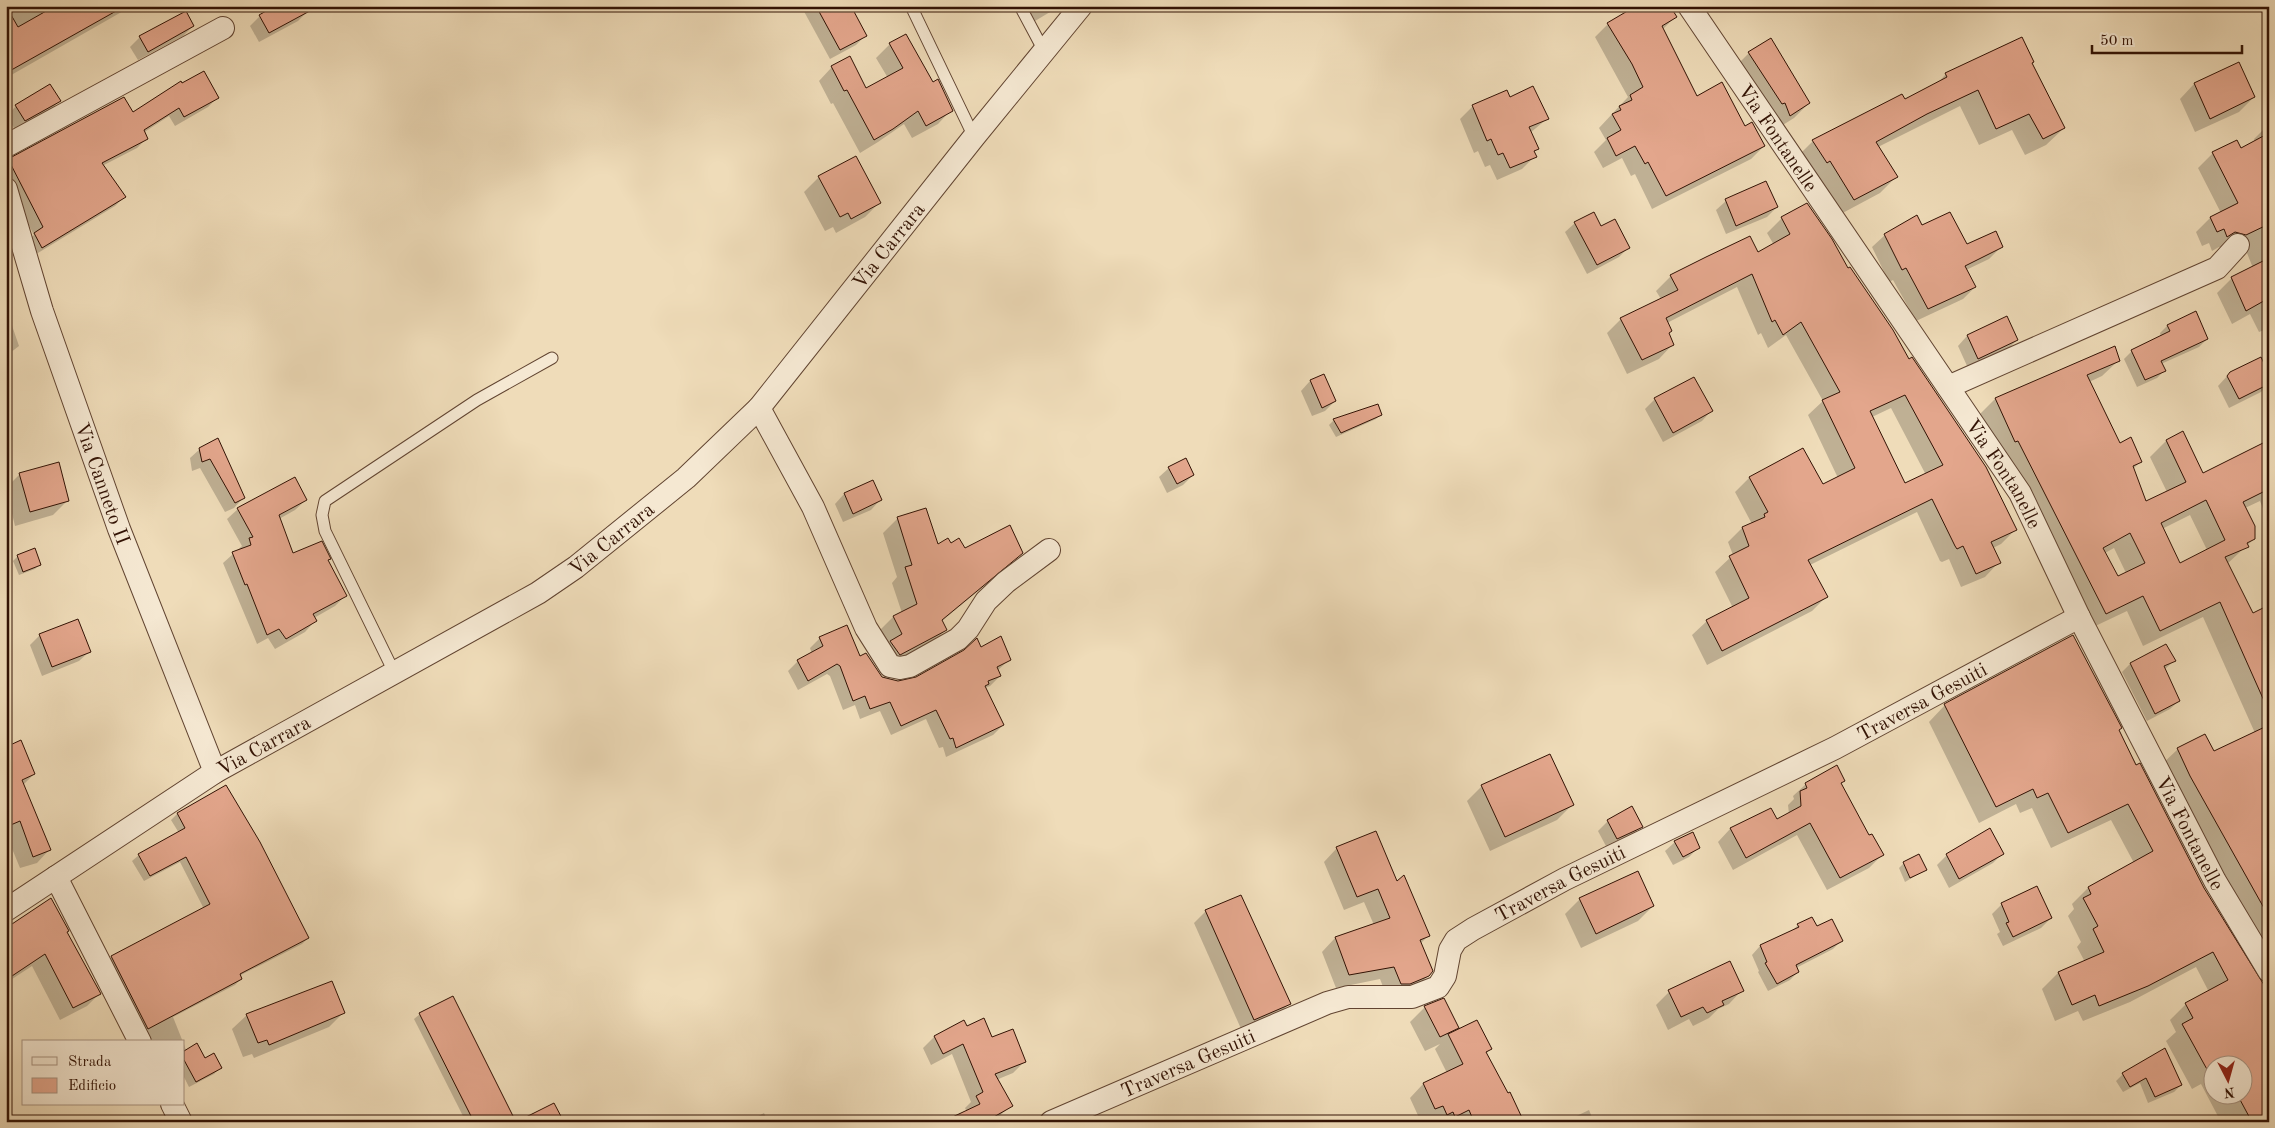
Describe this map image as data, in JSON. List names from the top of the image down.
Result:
{
  "streets": {
    "street": [
      "Via Fontanelle",
      "Via Carrara",
      "Via Canneto II",
      "Traversa Gesuiti"
    ]
  },
  "crossings": [
    ["Via Fontanelle", "Traversa Gesuiti"],
    ["Via Carrara", "Via Canneto II"]
  ],
  "legend": ["Strada", "Edificio"],
  "scale_bar": "50 m",
  "north": "bottom"
}
